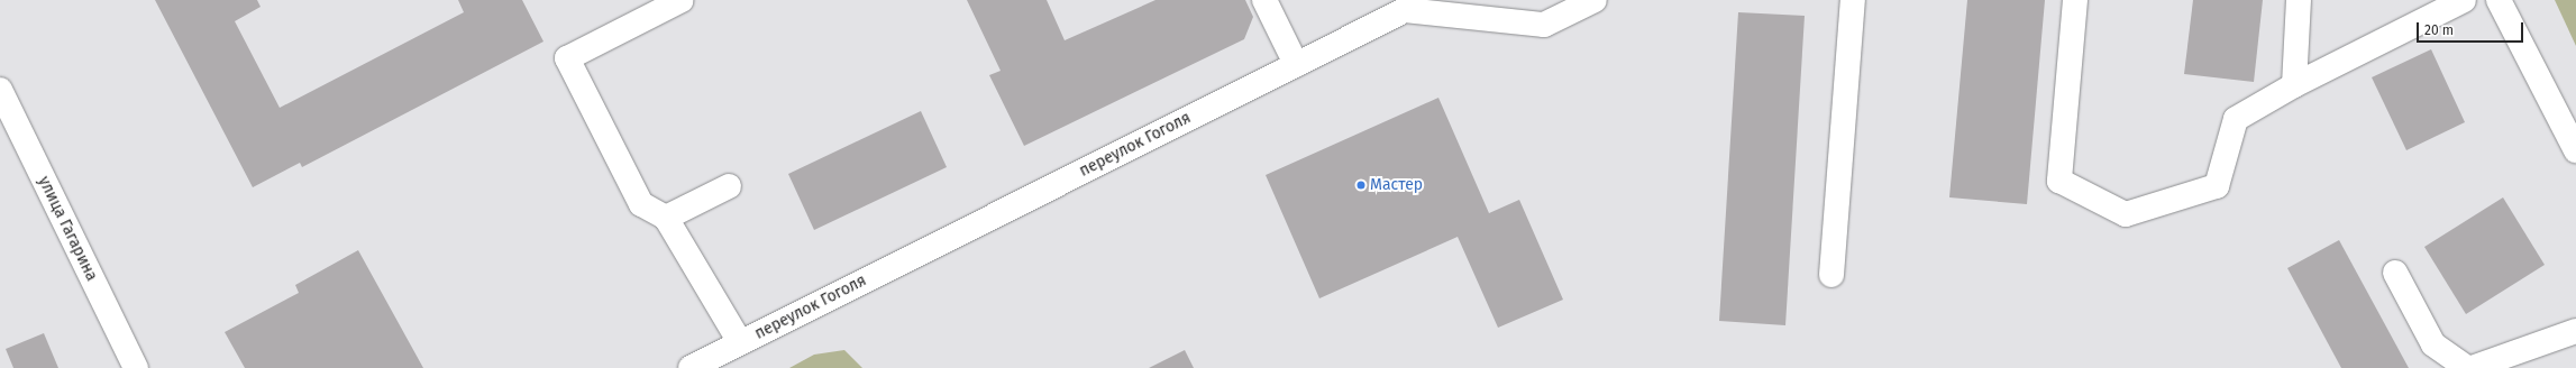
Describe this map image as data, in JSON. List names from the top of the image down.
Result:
{
  "streets": {
    "street": ["переулок Гоголя", "улица Гагарина"]
  },
  "places": ["Мастер"],
  "scale_bar": "20 m"
}
